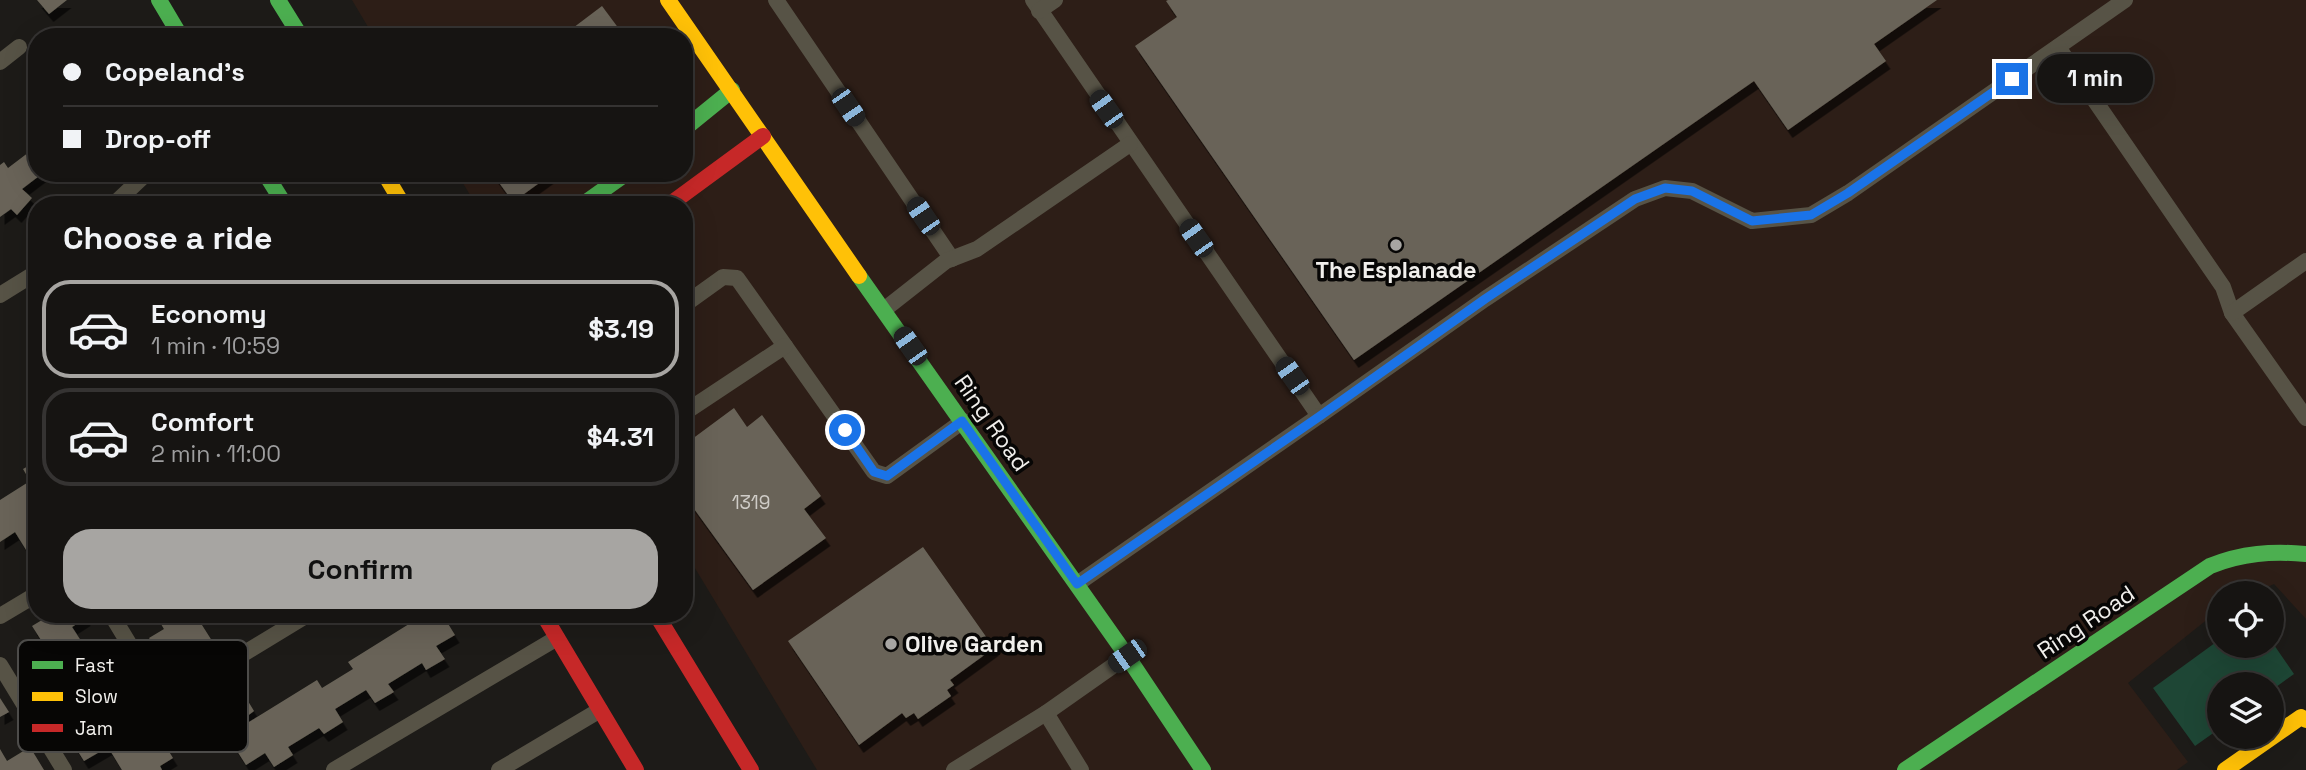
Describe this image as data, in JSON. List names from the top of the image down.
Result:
{
  "streets": {
    "street": ["Ring Road"]
  },
  "places": ["The Esplanade", "Olive Garden"],
  "house_numbers": ["1319"],
  "legend": ["Fast", "Slow", "Jam"],
  "page": {
    "banner": ["Copeland's", "Drop-off"],
    "bubble": "1 min",
    "heading": "Choose a ride",
    "list": [
      {
        "name": "Economy",
        "note": "1 min · 10:59",
        "value": "$3.19"
      },
      {
        "name": "Comfort",
        "note": "2 min · 11:00",
        "value": "$4.31"
      }
    ],
    "buttons": "Confirm"
  }
}
